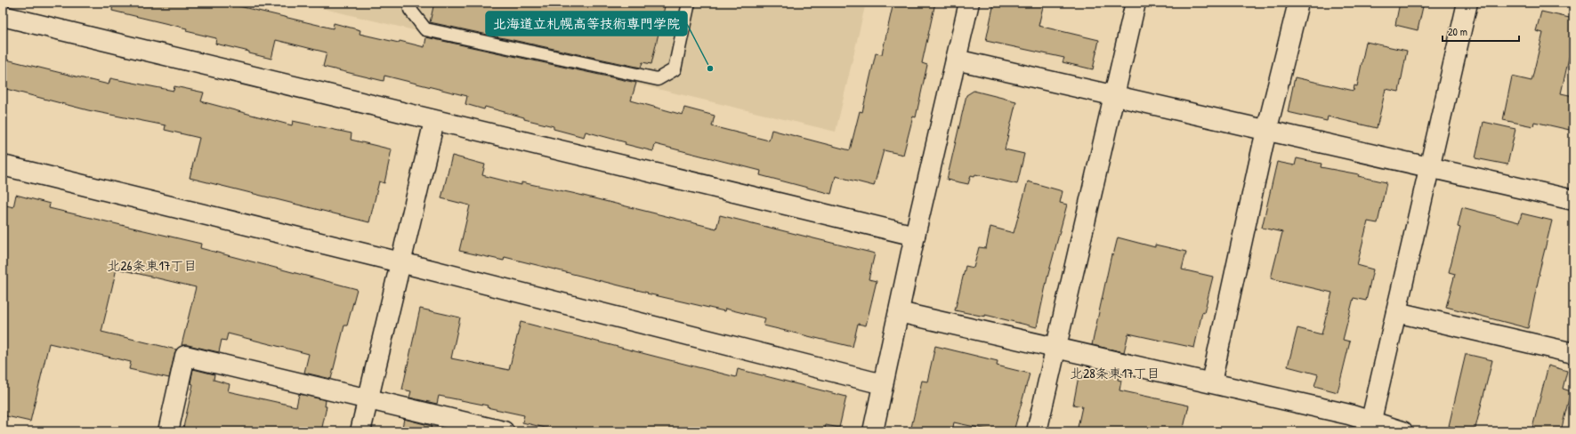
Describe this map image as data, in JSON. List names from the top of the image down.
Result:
{
  "districts": ["北26条東17丁目", "北28条東17丁目"],
  "places": ["北海道立札幌高等技術専門学院"],
  "scale_bar": "20 m"
}
